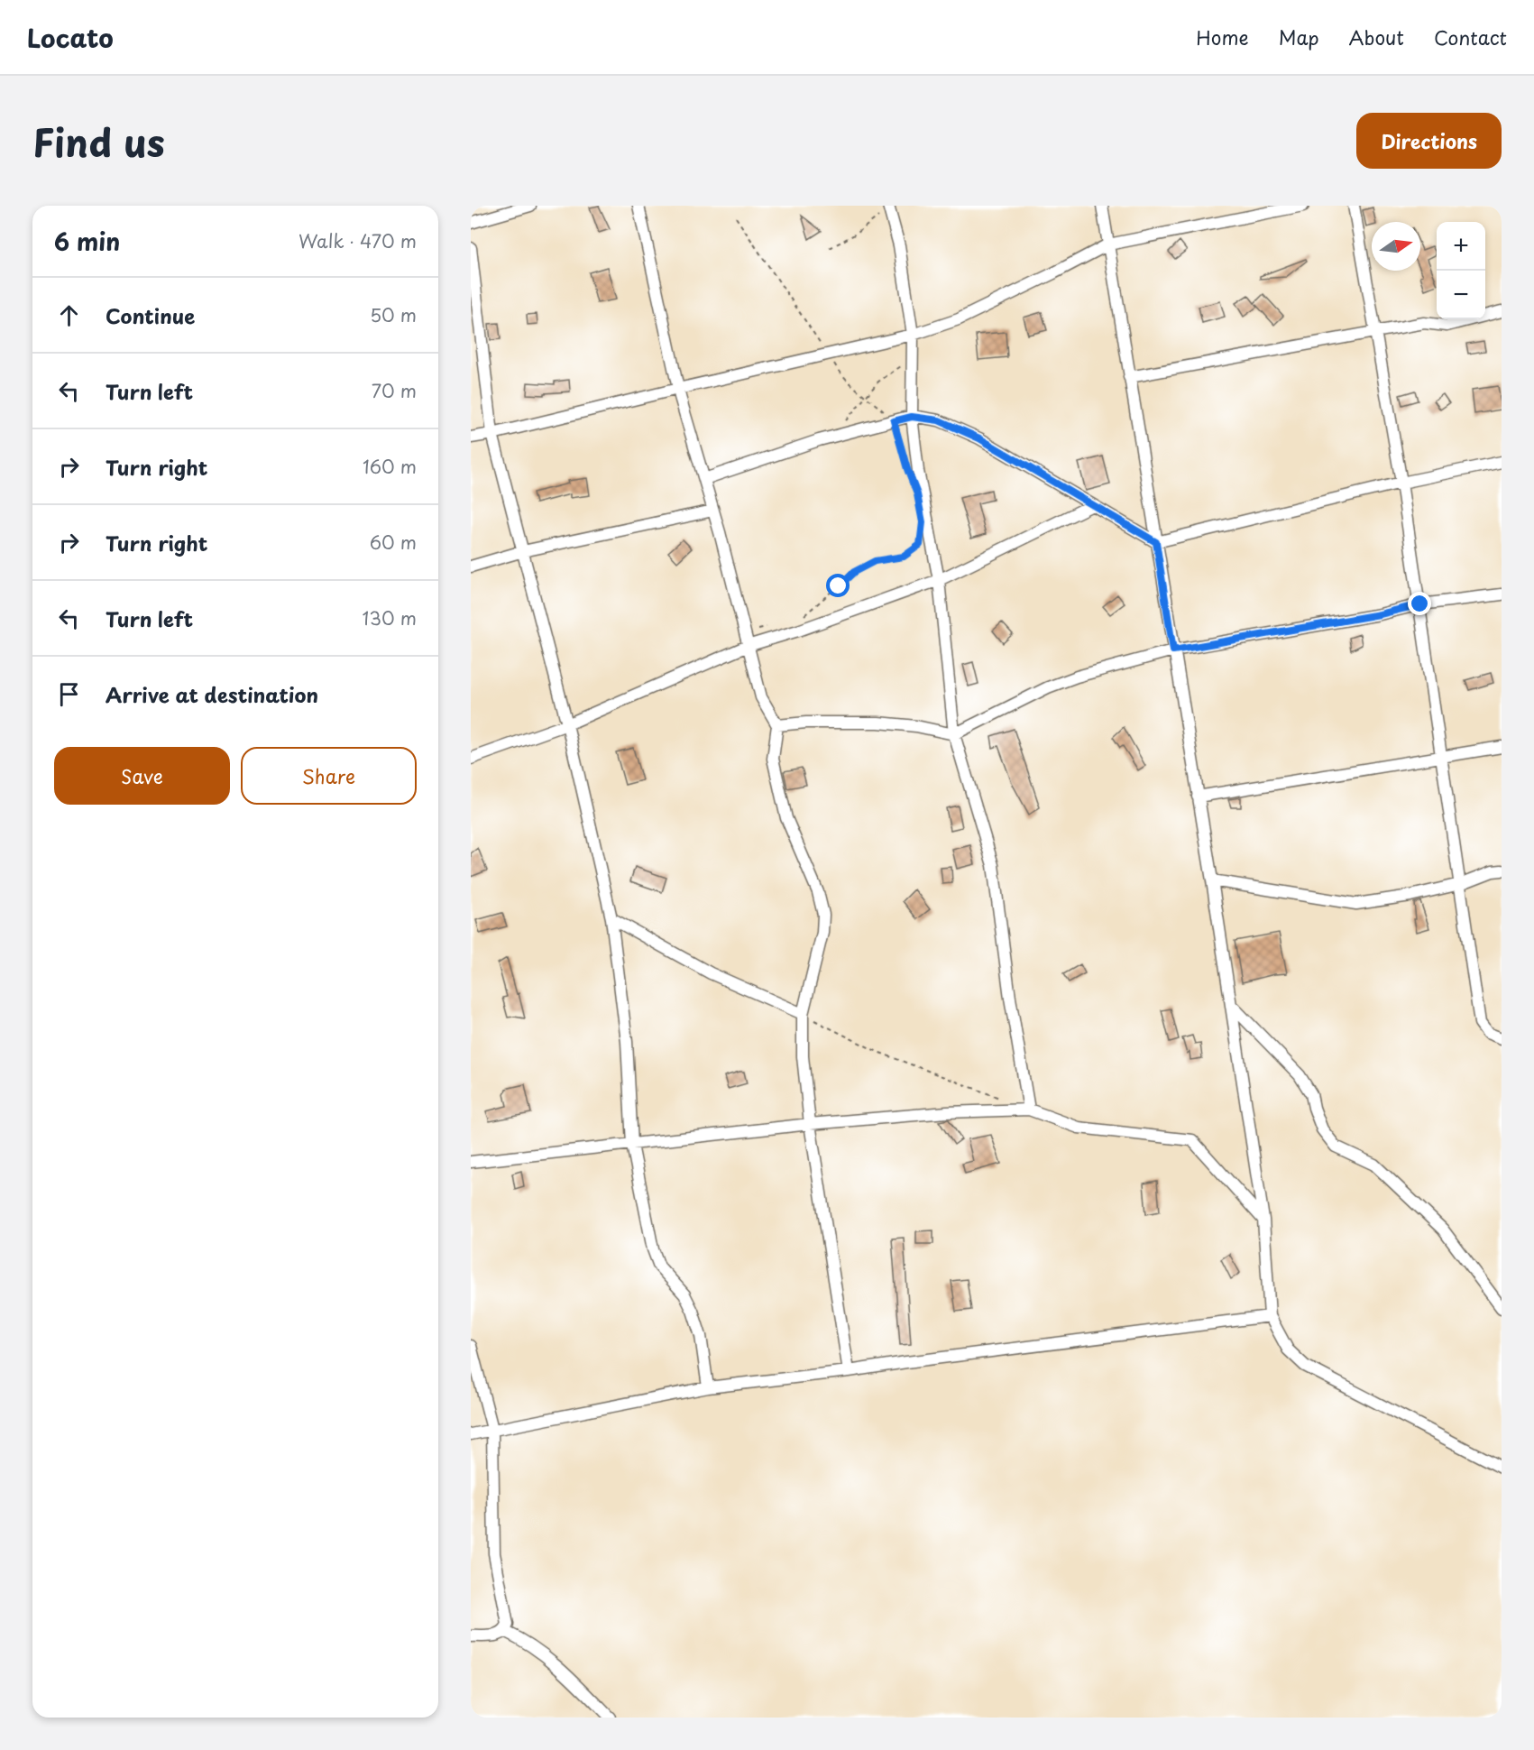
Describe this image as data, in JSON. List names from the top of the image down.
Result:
{
  "north": "right",
  "page": {
    "header": "Locato",
    "nav": [
      "Home",
      "Map",
      "About",
      "Contact"
    ],
    "title": "Find us",
    "buttons": [
      "Directions",
      ["Save", "Share"]
    ],
    "heading": ["6 min", "Walk · 470 m"],
    "map_buttons": ["+", "−"],
    "list": [
      ["Continue", "50 m"],
      ["Turn left", "70 m"],
      ["Turn right", "160 m"],
      ["Turn right", "60 m"],
      ["Turn left", "130 m"],
      "Arrive at destination"
    ]
  }
}
